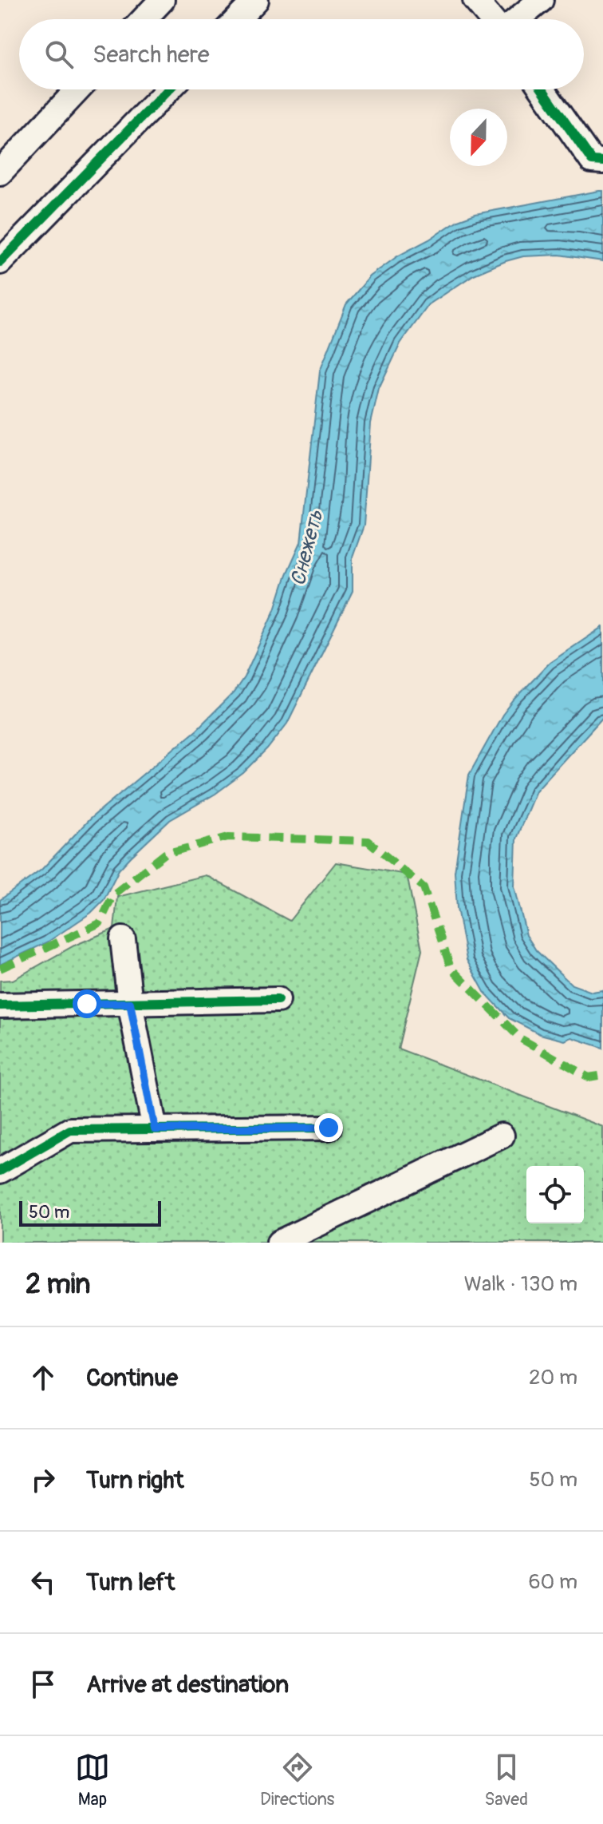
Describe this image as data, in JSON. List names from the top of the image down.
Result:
{
  "water": ["Снежеть"],
  "scale_bar": "50 m",
  "north": "bottom",
  "page": {
    "search": "Search here",
    "scale": "50 m",
    "heading": ["2 min", "Walk · 130 m"],
    "list": [
      ["Continue", "20 m"],
      ["Turn right", "50 m"],
      ["Turn left", "60 m"],
      "Arrive at destination"
    ],
    "nav": ["Map", "Directions", "Saved"]
  }
}
